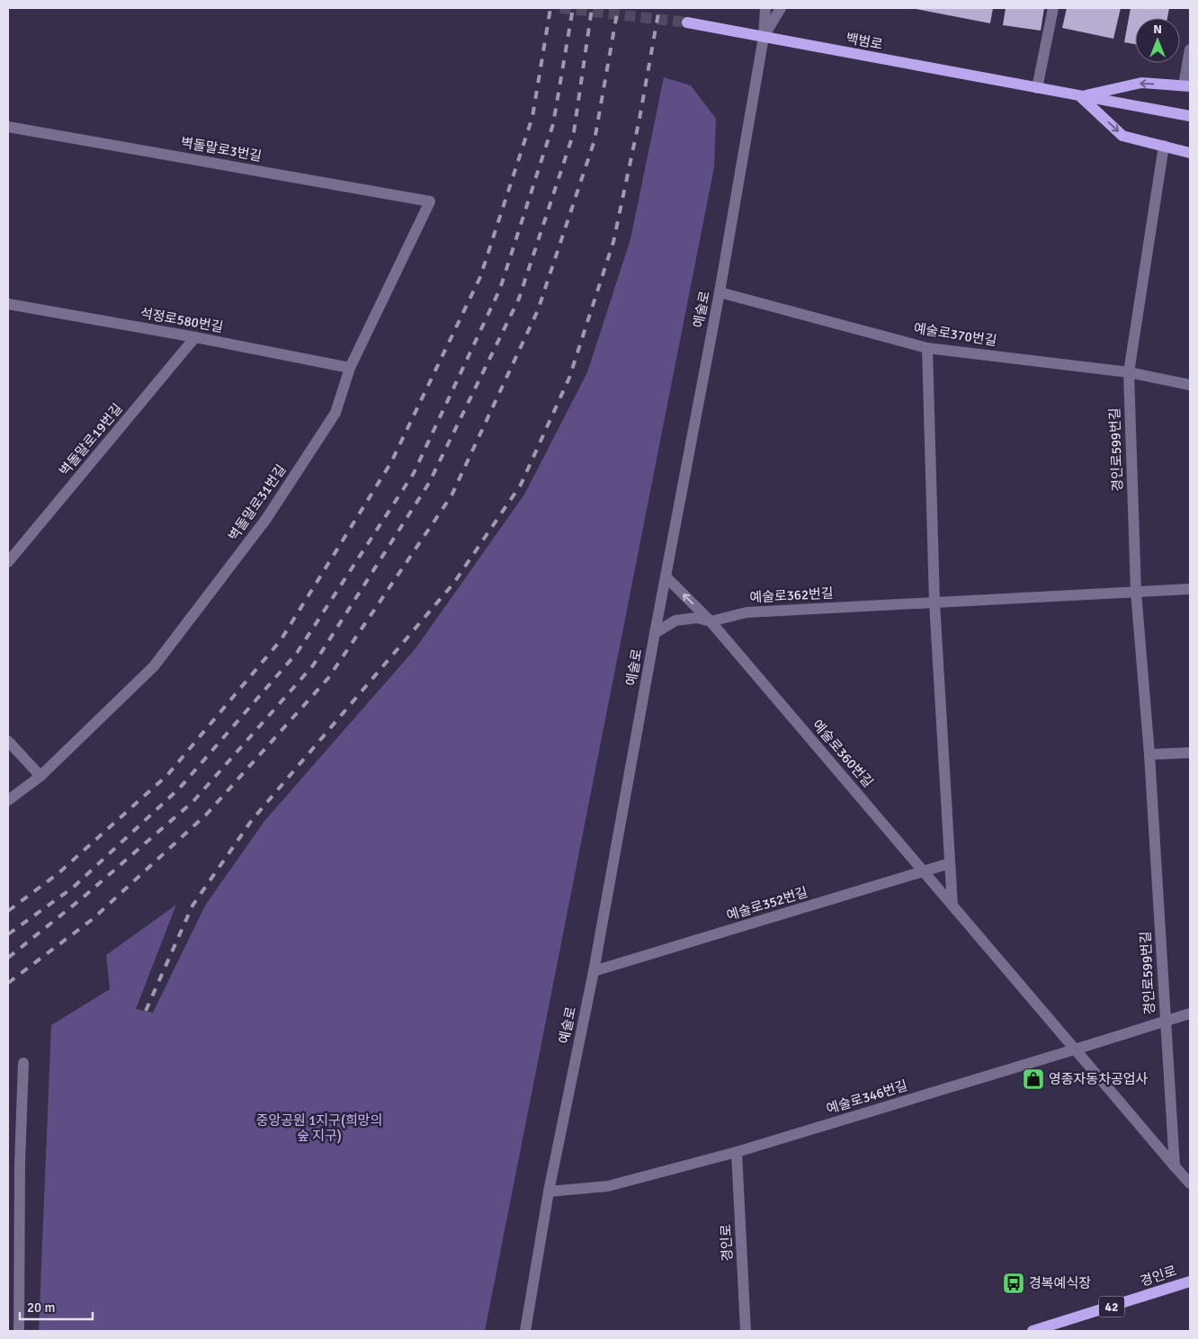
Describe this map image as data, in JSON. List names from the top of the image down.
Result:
{
  "streets": {
    "main road": ["백범로", "경인로", "42"],
    "street": [
      "벽돌말로3번길",
      "예술로",
      "석정로580번길",
      "예술로370번길",
      "벽돌말로19번길",
      "경인로599번길",
      "벽돌말로31번길",
      "예술로362번길",
      "예술로360번길",
      "예술로352번길",
      "예술로346번길"
    ]
  },
  "crossings": [
    ["백범로", "예술로"],
    ["벽돌말로3번길", "벽돌말로31번길"],
    ["예술로", "예술로370번길"],
    ["예술로", "예술로362번길"],
    ["예술로", "예술로360번길"],
    ["예술로", "예술로352번길"],
    ["예술로", "예술로346번길"],
    ["석정로580번길", "벽돌말로19번길"],
    ["석정로580번길", "벽돌말로31번길"],
    ["예술로370번길", "경인로599번길"],
    ["경인로599번길", "예술로362번길"],
    ["경인로599번길", "예술로360번길"],
    ["경인로599번길", "예술로346번길"],
    ["예술로362번길", "예술로360번길"],
    ["예술로360번길", "예술로352번길"],
    ["예술로360번길", "예술로346번길"],
    ["예술로346번길", "경인로"]
  ],
  "parks": ["중앙공원 1지구(희망의 숲 지구)"],
  "places": {
    "shop": ["영종자동차공업사"],
    "bus stop": ["경복예식장"]
  },
  "scale_bar": "20 m",
  "north": "top"
}
